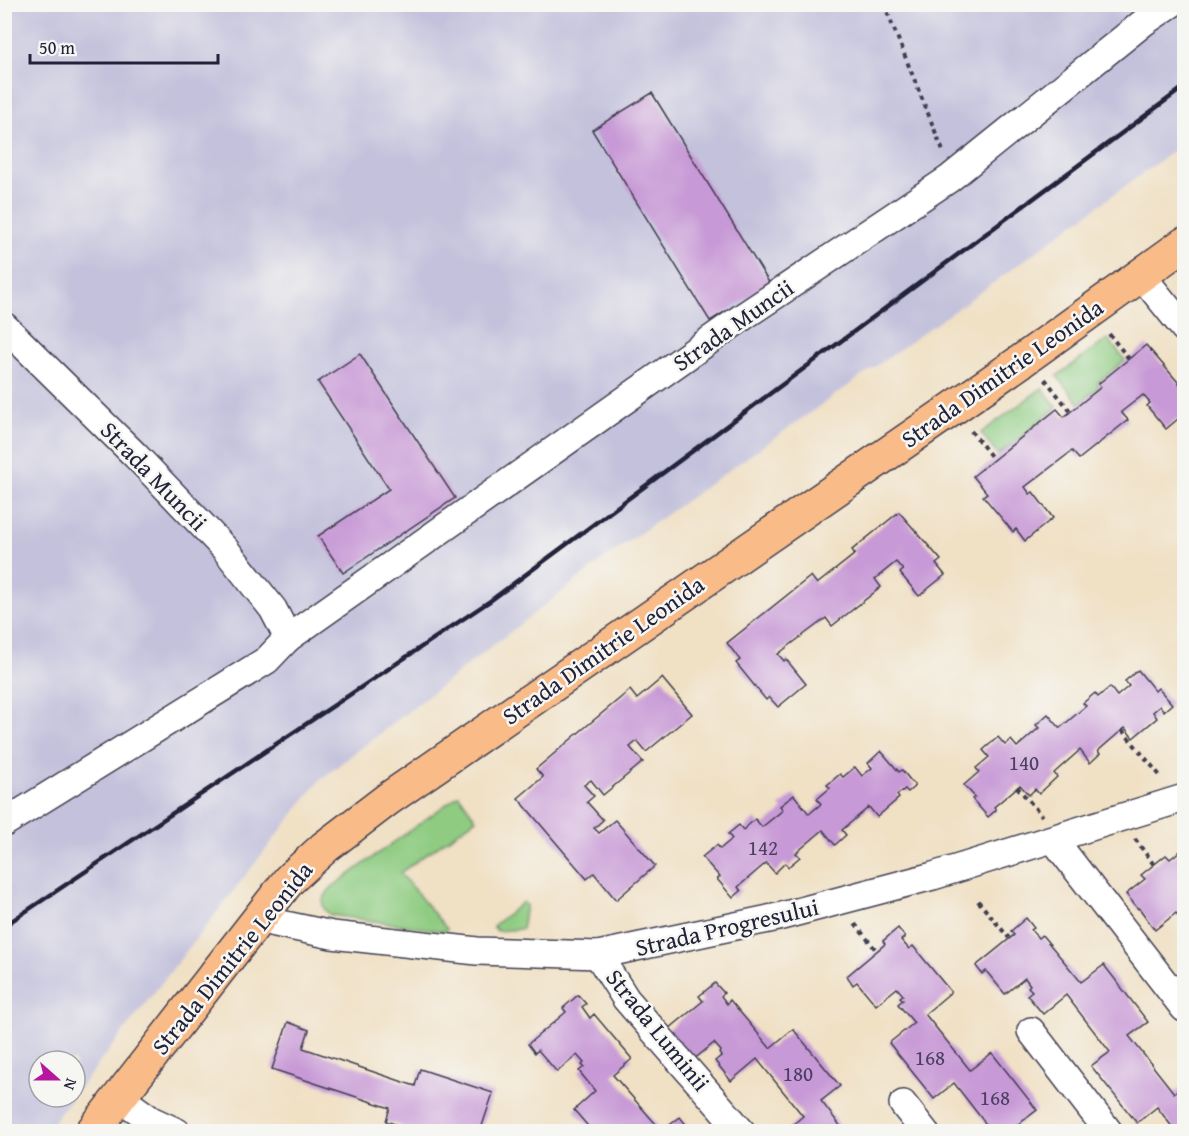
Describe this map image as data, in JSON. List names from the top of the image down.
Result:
{
  "streets": {
    "main road": ["Strada Dimitrie Leonida"],
    "street": ["Strada Muncii", "Strada Progresului", "Strada Luminii"]
  },
  "crossings": [
    ["Strada Dimitrie Leonida", "Strada Progresului"],
    ["Strada Progresului", "Strada Luminii"]
  ],
  "house_numbers": [
    "140",
    "142",
    "168",
    "180",
    "168"
  ],
  "scale_bar": "50 m",
  "north": "right"
}
